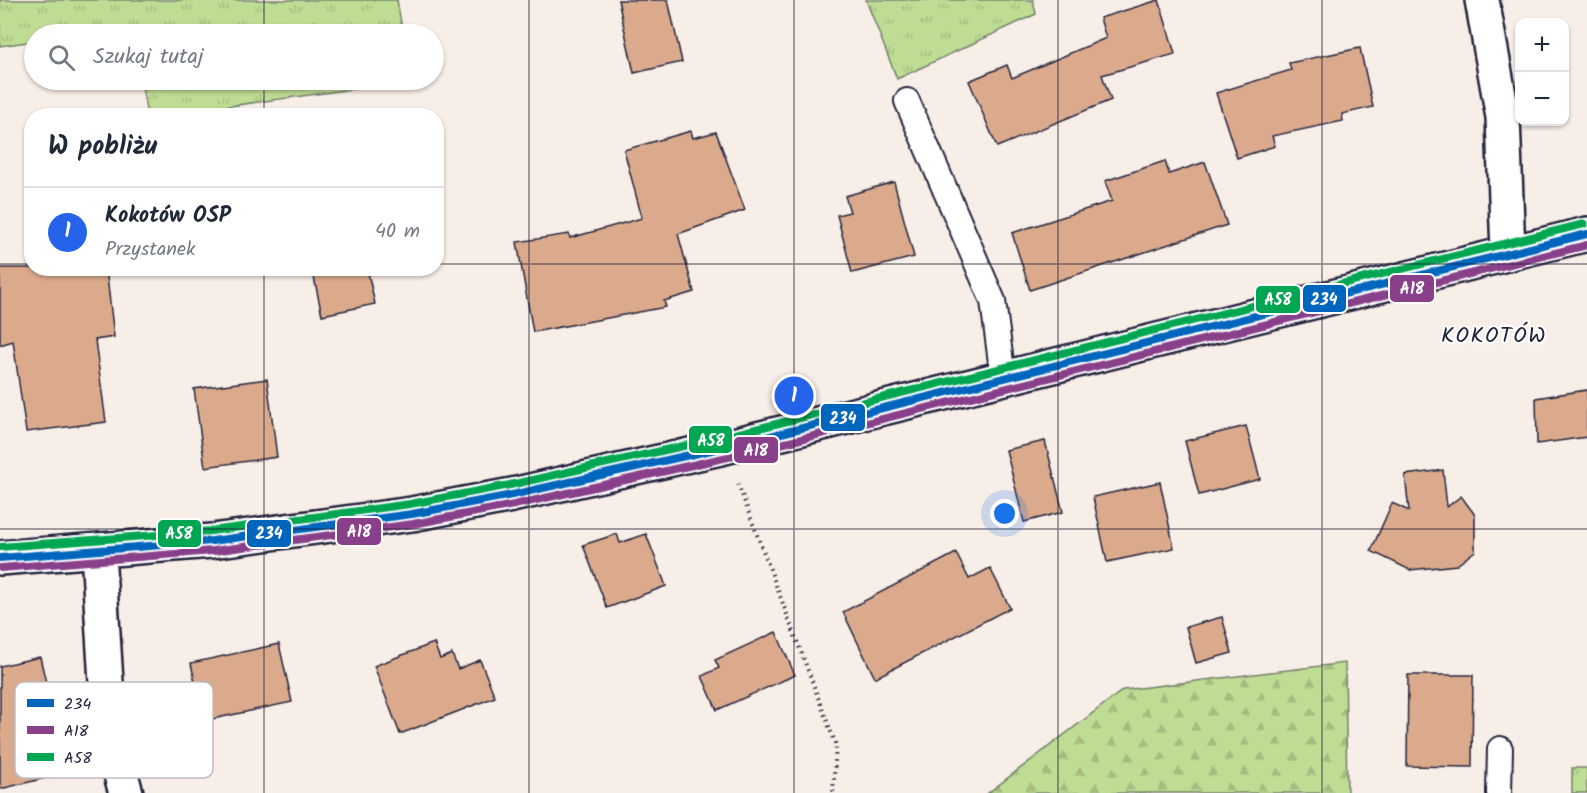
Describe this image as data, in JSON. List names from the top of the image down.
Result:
{
  "districts": ["KOKOTÓW"],
  "lines": ["transit line A58", "transit line 234", "transit line A18"],
  "legend": ["234", "A18", "A58"],
  "page": {
    "map_buttons": ["+", "−"],
    "search": "Szukaj tutaj",
    "heading": "W pobliżu",
    "list": [
      {
        "mark": "1",
        "name": "Kokotów OSP",
        "note": "Przystanek",
        "value": "40 m"
      }
    ],
    "pins": "1"
  }
}
